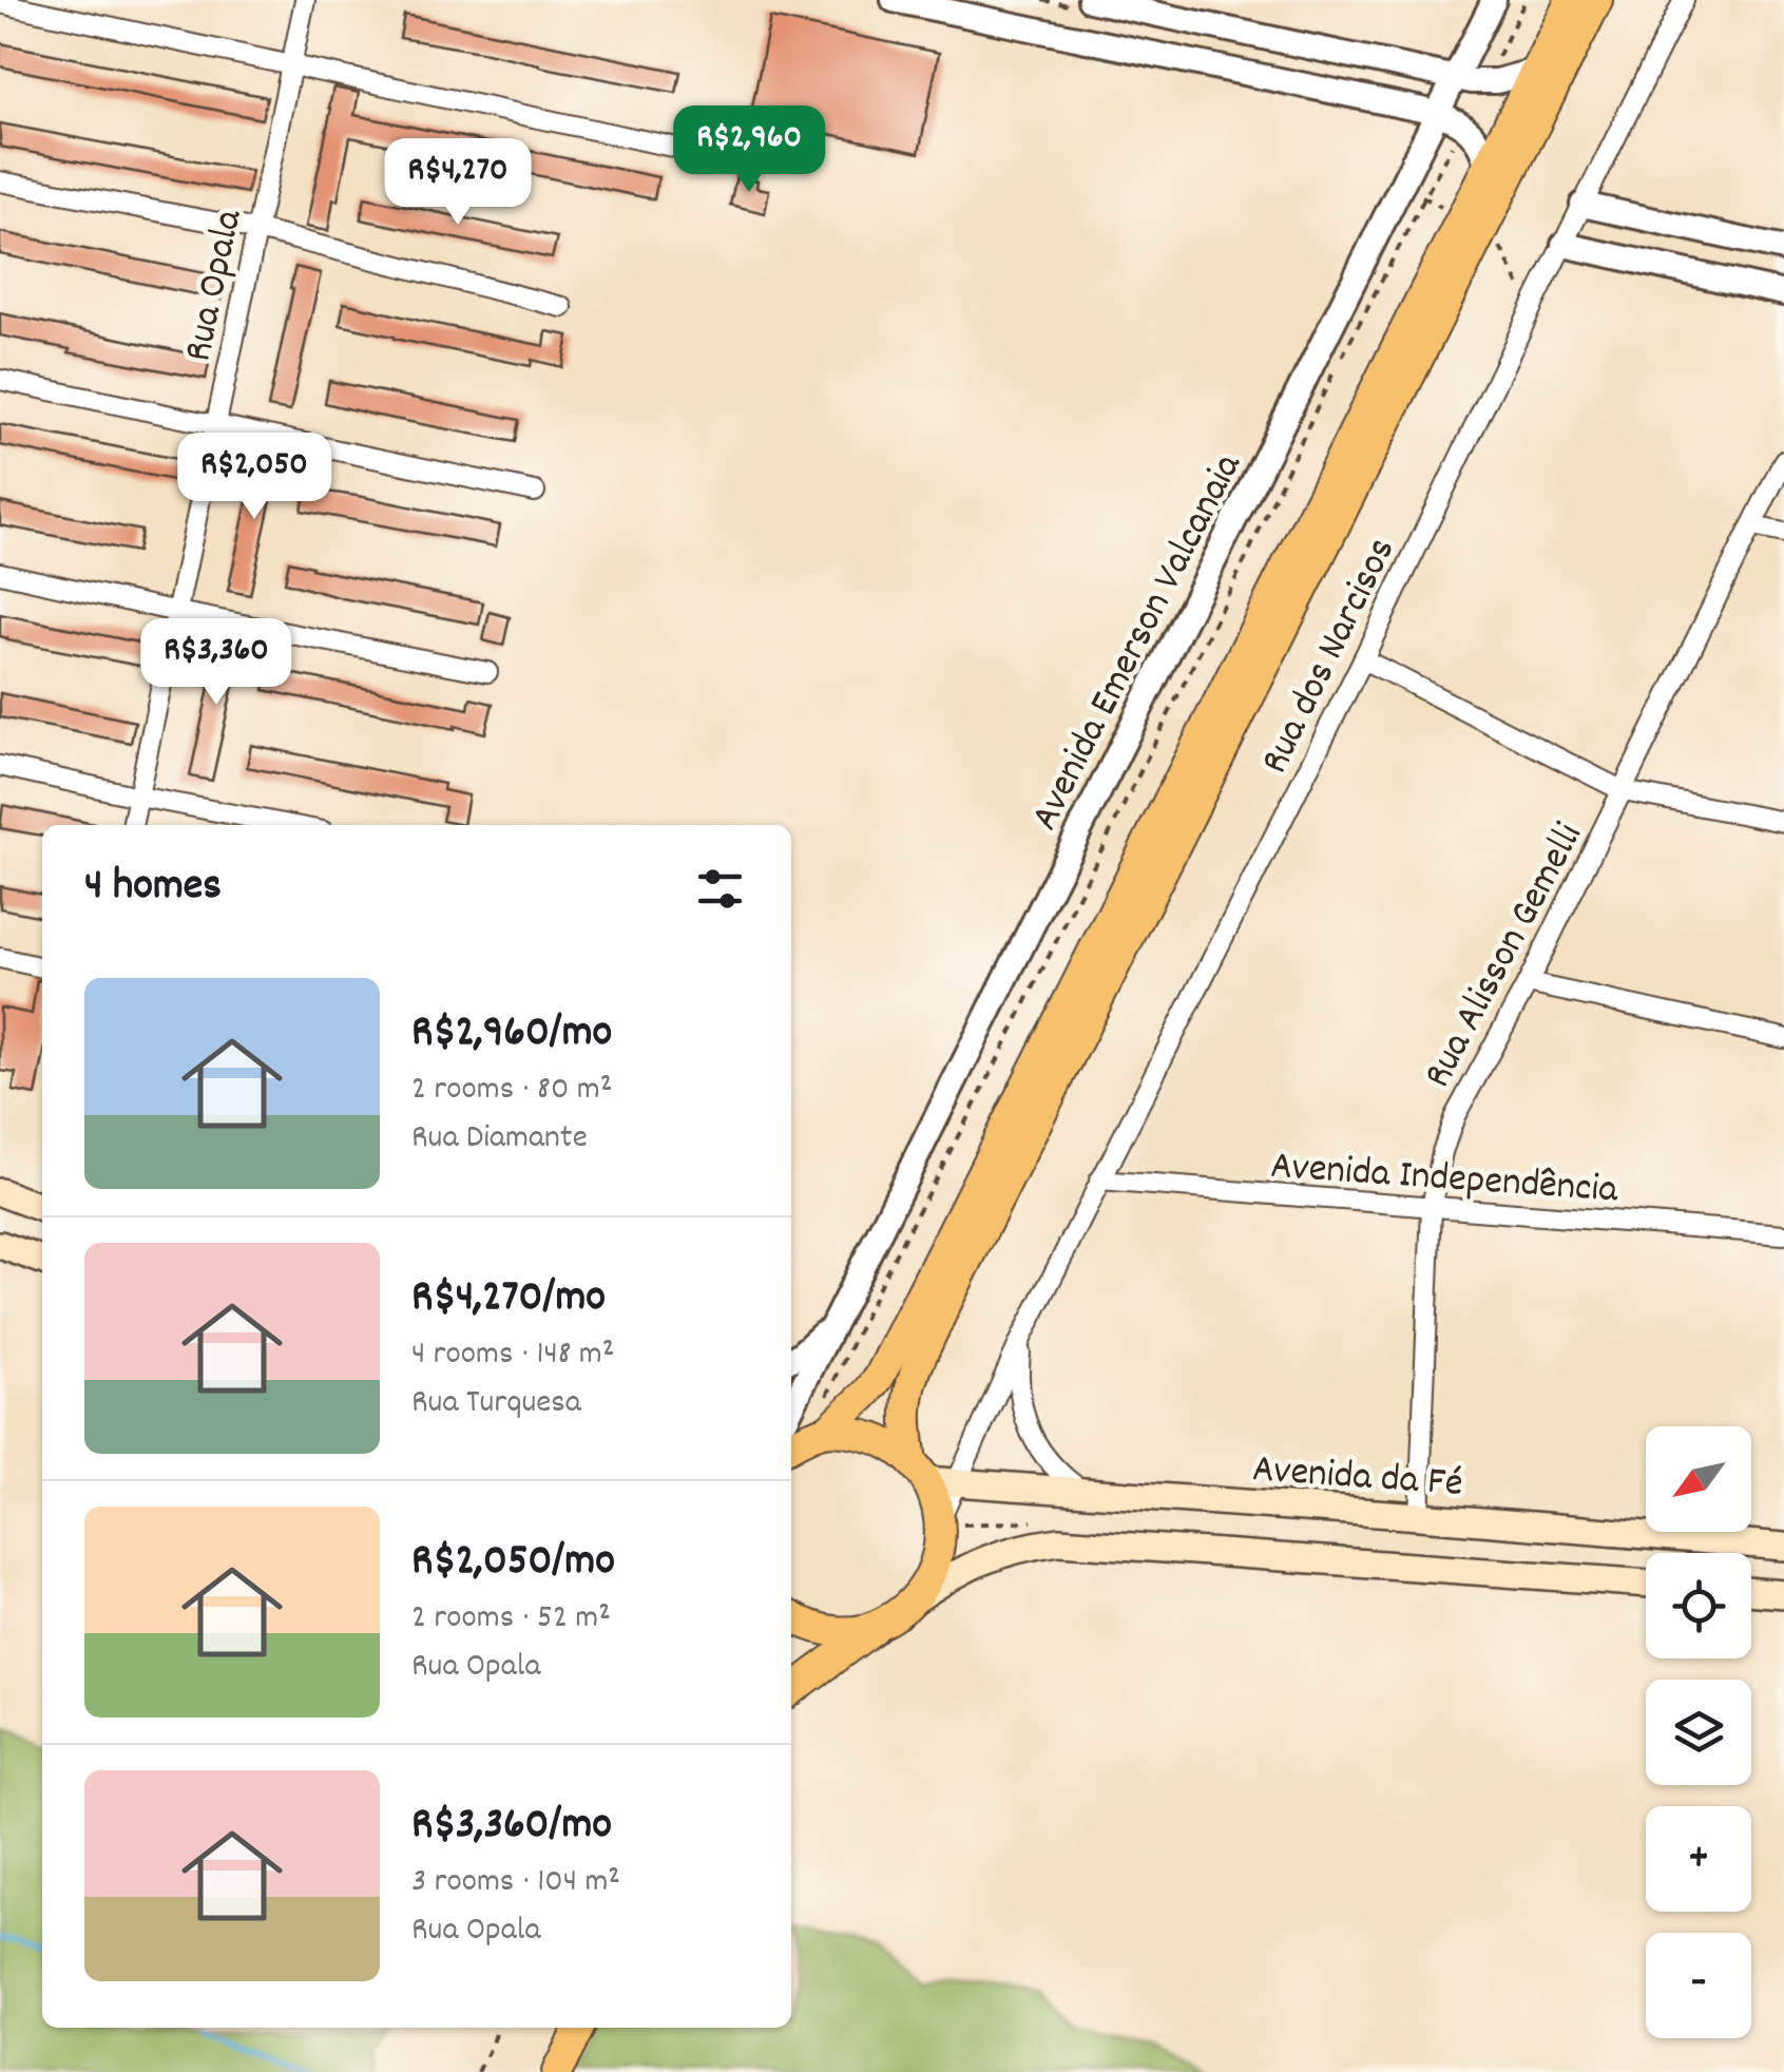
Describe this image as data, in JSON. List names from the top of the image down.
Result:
{
  "streets": {
    "main road": ["Avenida da Fé"],
    "street": [
      "Rua Opala",
      "Avenida Emerson Valcanaia",
      "Rua dos Narcisos",
      "Rua Alisson Gemelli",
      "Avenida Independência"
    ]
  },
  "crossings": [
    ["Rua dos Narcisos", "Avenida Independência"],
    ["Rua dos Narcisos", "Avenida da Fé"],
    ["Rua Alisson Gemelli", "Avenida Independência"],
    ["Rua Alisson Gemelli", "Avenida da Fé"]
  ],
  "north": "bottom left",
  "page": {
    "price": [
      "R$2,960",
      "R$4,270",
      "R$2,050",
      "R$3,360"
    ],
    "heading": "4 homes",
    "list": [
      {
        "name": "R$2,960/mo",
        "note": "2 rooms · 80 m² · Rua Diamante"
      },
      {
        "name": "R$4,270/mo",
        "note": "4 rooms · 148 m² · Rua Turquesa"
      },
      {
        "name": "R$2,050/mo",
        "note": "2 rooms · 52 m² · Rua Opala"
      },
      {
        "name": "R$3,360/mo",
        "note": "3 rooms · 104 m² · Rua Opala"
      }
    ],
    "map_buttons": ["+", "−"]
  }
}
